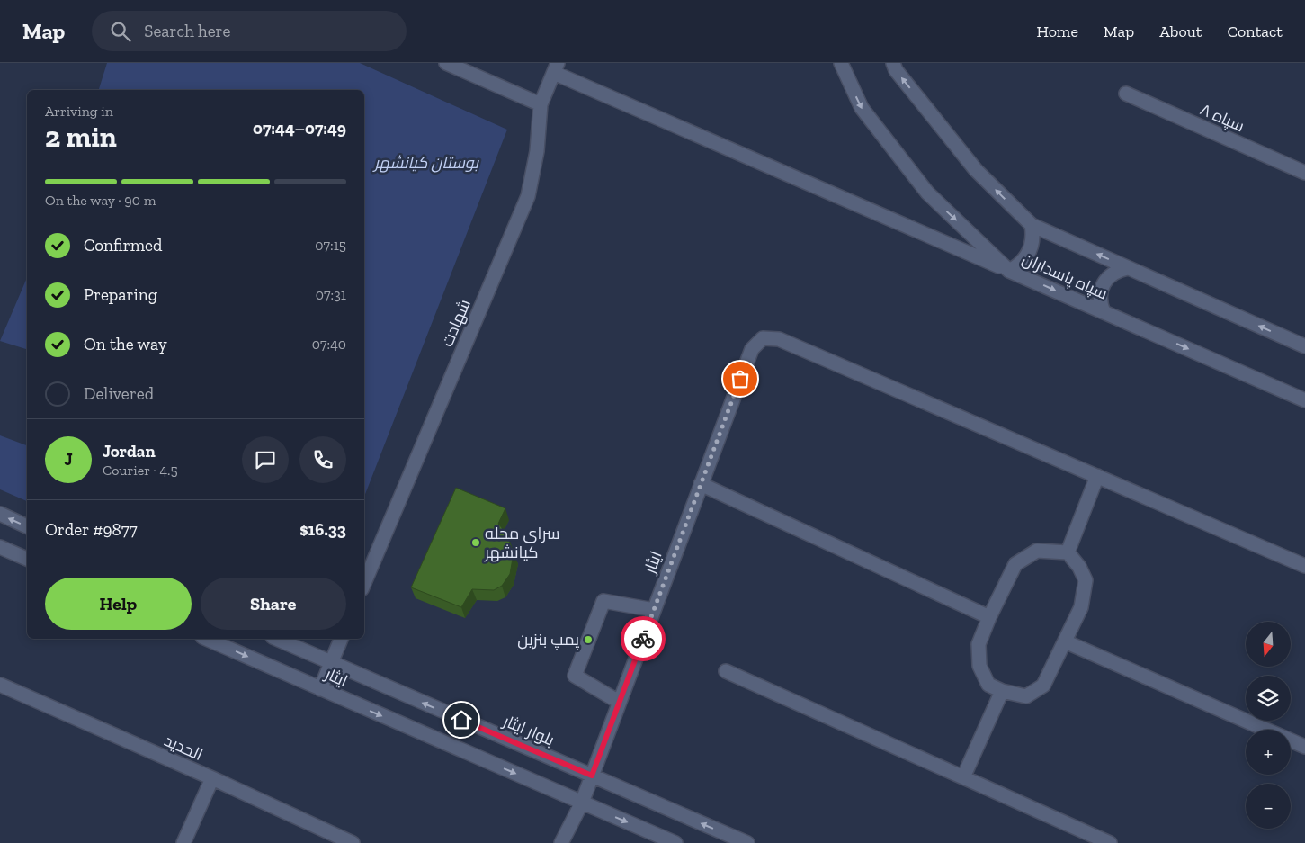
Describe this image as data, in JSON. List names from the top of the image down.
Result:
{
  "streets": {
    "street": [
      "سپاه ۸",
      "سپاه پاسداران",
      "شهادت",
      "ایثار",
      "بلوار ایثار",
      "الحدید"
    ]
  },
  "crossings": [
    ["ایثار", "بلوار ایثار"]
  ],
  "one_way": ["ایثار", "بلوار ایثار"],
  "parks": ["بوستان کیانشهر"],
  "places": ["سرای محله کیانشهر", "پمپ بنزین"],
  "north": "bottom",
  "page": {
    "header": "Map",
    "search": "Search here",
    "nav": [
      "Home",
      "Map",
      "About",
      "Contact"
    ],
    "heading": ["2 min", "Arriving in", "07:44–07:49"],
    "panel": [
      "Jordan",
      "Courier · 4.5",
      "Order #9877",
      "$16.33"
    ],
    "bar": "On the way · 90 m",
    "list": [
      ["Confirmed", "07:15"],
      ["Preparing", "07:31"],
      ["On the way", "07:40"],
      "Delivered"
    ],
    "round": "J",
    "buttons": ["Help", "Share"],
    "map_buttons": ["+", "−"]
  }
}
